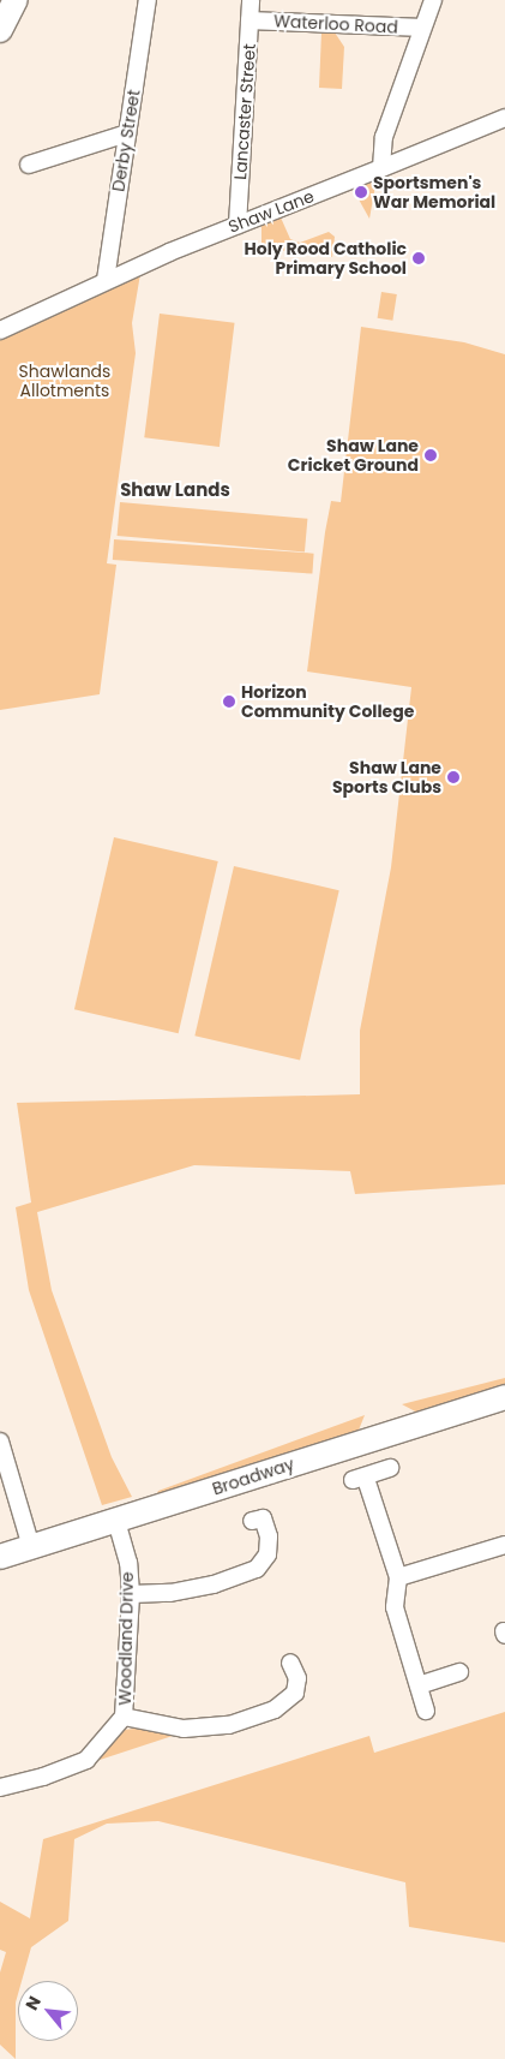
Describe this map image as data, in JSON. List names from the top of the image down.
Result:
{
  "streets": {
    "highway": ["Broadway"],
    "street": [
      "Waterloo Road",
      "Lancaster Street",
      "Derby Street",
      "Shaw Lane",
      "Woodland Drive"
    ]
  },
  "crossings": [
    ["Waterloo Road", "Lancaster Street"],
    ["Lancaster Street", "Shaw Lane"],
    ["Derby Street", "Shaw Lane"],
    ["Broadway", "Woodland Drive"]
  ],
  "districts": ["Shaw Lands"],
  "parks": ["Shawlands Allotments"],
  "places": [
    "Sportsmen's War Memorial",
    "Holy Rood Catholic Primary School",
    "Shaw Lane Cricket Ground",
    "Horizon Community College",
    "Shaw Lane Sports Clubs"
  ],
  "north": "top left"
}
